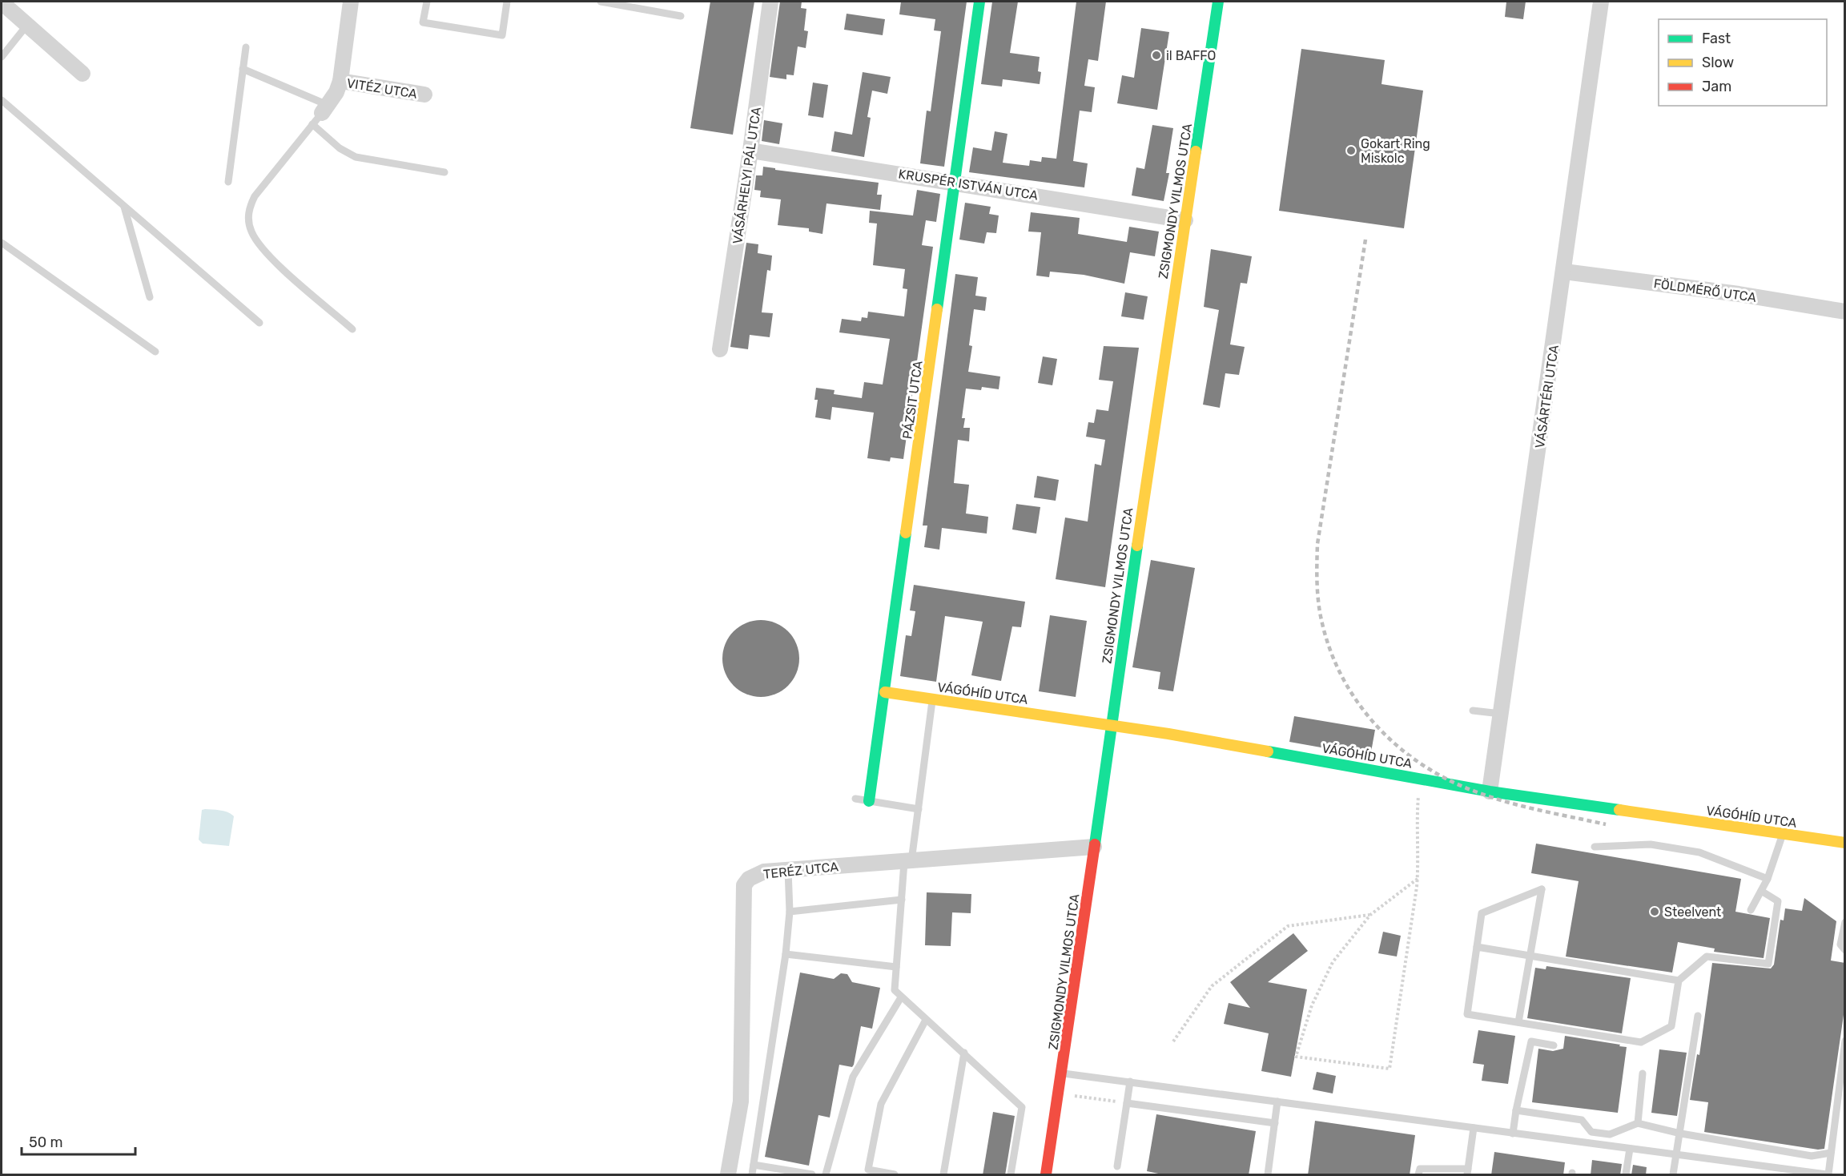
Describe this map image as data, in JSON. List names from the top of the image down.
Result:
{
  "streets": {
    "street": [
      "VITÉZ UTCA",
      "VÁSÁRHELYI PÁL UTCA",
      "KRUSPÉR ISTVÁN UTCA",
      "ZSIGMONDY VILMOS UTCA",
      "FÖLDMÉRŐ UTCA",
      "VÁSÁRTÉRI UTCA",
      "PÁZSIT UTCA",
      "VÁGÓHÍD UTCA",
      "TERÉZ UTCA"
    ]
  },
  "crossings": [
    ["VÁSÁRHELYI PÁL UTCA", "KRUSPÉR ISTVÁN UTCA"],
    ["KRUSPÉR ISTVÁN UTCA", "ZSIGMONDY VILMOS UTCA"],
    ["KRUSPÉR ISTVÁN UTCA", "PÁZSIT UTCA"],
    ["ZSIGMONDY VILMOS UTCA", "VÁGÓHÍD UTCA"],
    ["ZSIGMONDY VILMOS UTCA", "TERÉZ UTCA"],
    ["FÖLDMÉRŐ UTCA", "VÁSÁRTÉRI UTCA"],
    ["VÁSÁRTÉRI UTCA", "VÁGÓHÍD UTCA"],
    ["PÁZSIT UTCA", "VÁGÓHÍD UTCA"]
  ],
  "places": ["il BAFFO", "Gokart Ring Miskolc", "Steelvent"],
  "legend": ["Fast", "Slow", "Jam"],
  "scale_bar": "50 m"
}
